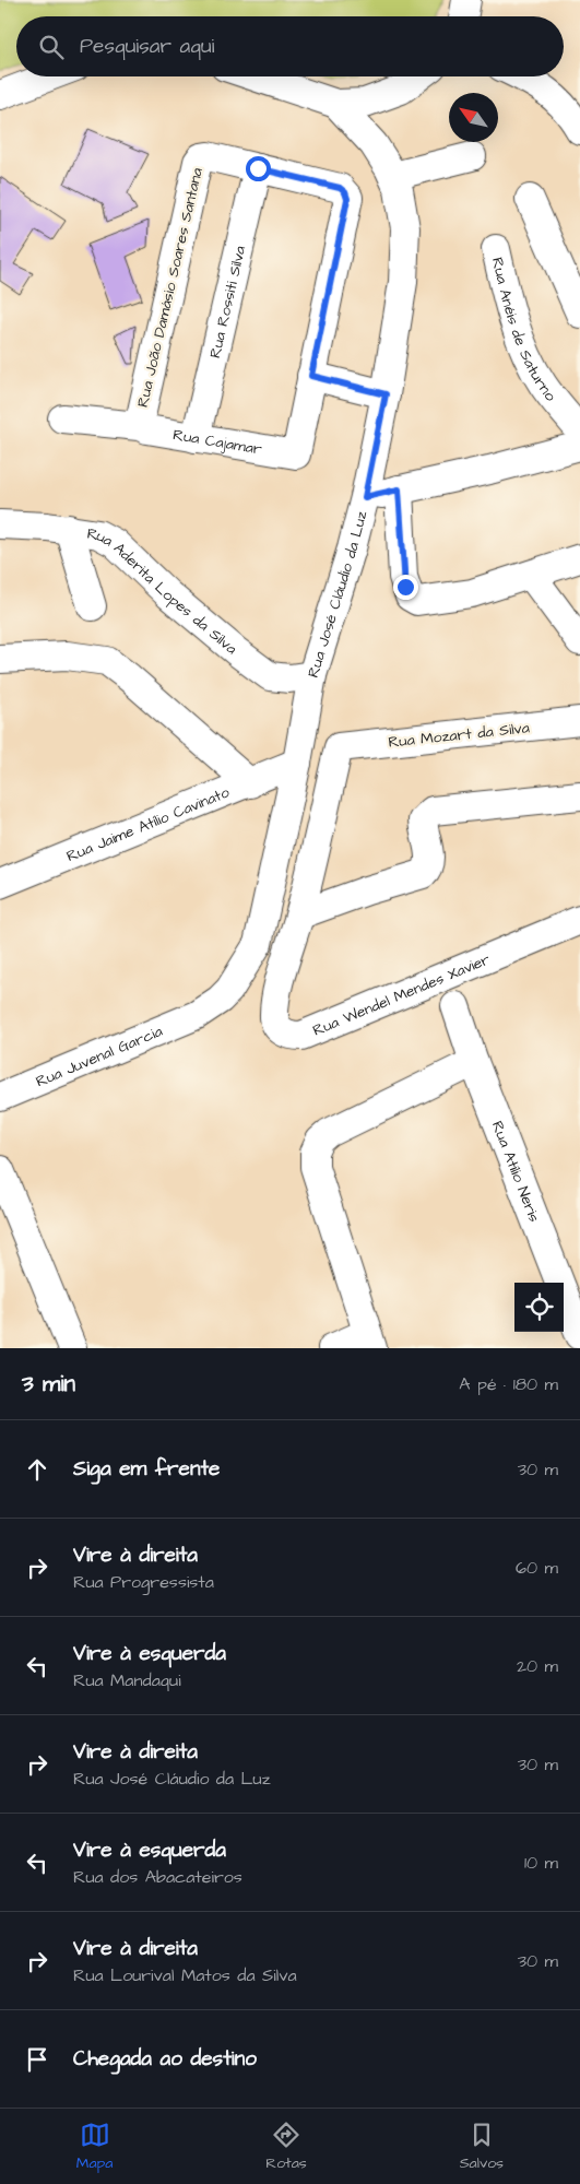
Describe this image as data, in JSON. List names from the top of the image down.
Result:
{
  "streets": {
    "street": [
      "Rua João Damásio Soares Santana",
      "Rua Rossiti Silva",
      "Rua Anéis de Saturno",
      "Rua Cajamar",
      "Rua Aderita Lopes da Silva",
      "Rua José Cláudio da Luz",
      "Rua Mozart da Silva",
      "Rua Jaime Atílio Cavinato",
      "Rua Wendel Mendes Xavier",
      "Rua Juvenal Garcia",
      "Rua Atílio Neris"
    ]
  },
  "crossings": [
    ["Rua João Damásio Soares Santana", "Rua Rossiti Silva"],
    ["Rua João Damásio Soares Santana", "Rua Cajamar"],
    ["Rua Rossiti Silva", "Rua Cajamar"],
    ["Rua Aderita Lopes da Silva", "Rua José Cláudio da Luz"],
    ["Rua José Cláudio da Luz", "Rua Jaime Atílio Cavinato"],
    ["Rua José Cláudio da Luz", "Rua Juvenal Garcia"],
    ["Rua Mozart da Silva", "Rua Wendel Mendes Xavier"]
  ],
  "north": "top left",
  "page": {
    "search": "Pesquisar aqui",
    "heading": ["3 min", "A pé · 180 m"],
    "list": [
      ["Siga em frente", "30 m"],
      ["Vire à direita", "Rua Progressista", "60 m"],
      ["Vire à esquerda", "Rua Mandaqui", "20 m"],
      ["Vire à direita", "Rua José Cláudio da Luz", "30 m"],
      ["Vire à esquerda", "Rua dos Abacateiros", "10 m"],
      ["Vire à direita", "Rua Lourival Matos da Silva", "30 m"],
      "Chegada ao destino"
    ],
    "nav": ["Mapa", "Rotas", "Salvos"]
  }
}
